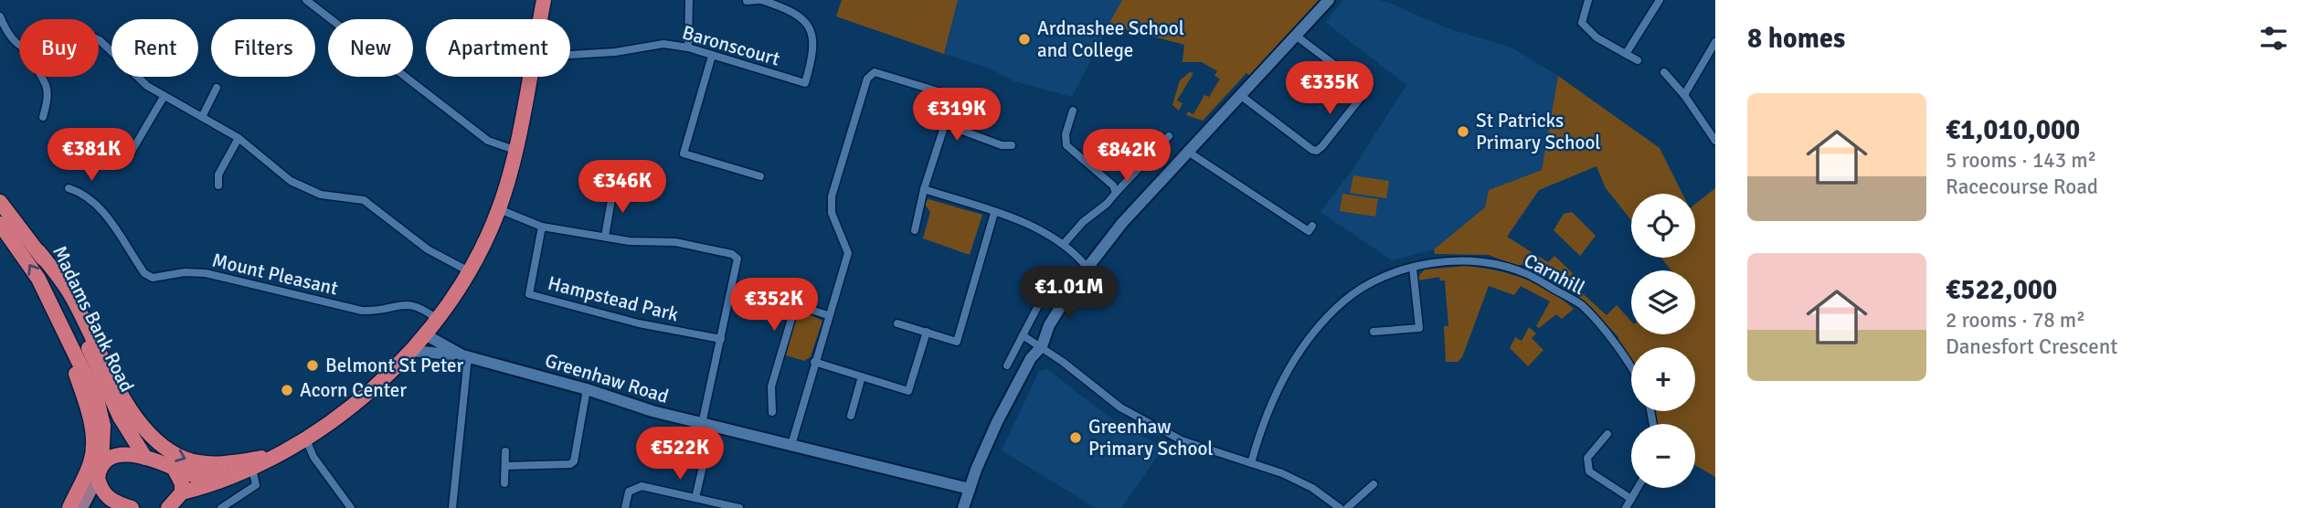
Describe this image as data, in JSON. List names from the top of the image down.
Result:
{
  "streets": {
    "highway": ["Madams Bank Road"],
    "main road": ["Greenhaw Road"],
    "street": [
      "Baronscourt",
      "Mount Pleasant",
      "Carnhill",
      "Hampstead Park"
    ]
  },
  "places": [
    "Ardnashee School and College",
    "St Patricks Primary School",
    "Belmont St Peter",
    "Acorn Center",
    "Greenhaw Primary School"
  ],
  "page": {
    "heading": "8 homes",
    "chip": [
      "Buy",
      "Rent",
      "Filters",
      "New",
      "Apartment"
    ],
    "price": [
      "€335K",
      "€319K",
      "€381K",
      "€842K",
      "€346K",
      "€1.01M",
      "€352K",
      "€522K"
    ],
    "list": [
      {
        "name": "€1,010,000",
        "note": "5 rooms · 143 m² · Racecourse Road"
      },
      {
        "name": "€522,000",
        "note": "2 rooms · 78 m² · Danesfort Crescent"
      }
    ],
    "map_buttons": ["+", "−"]
  }
}
